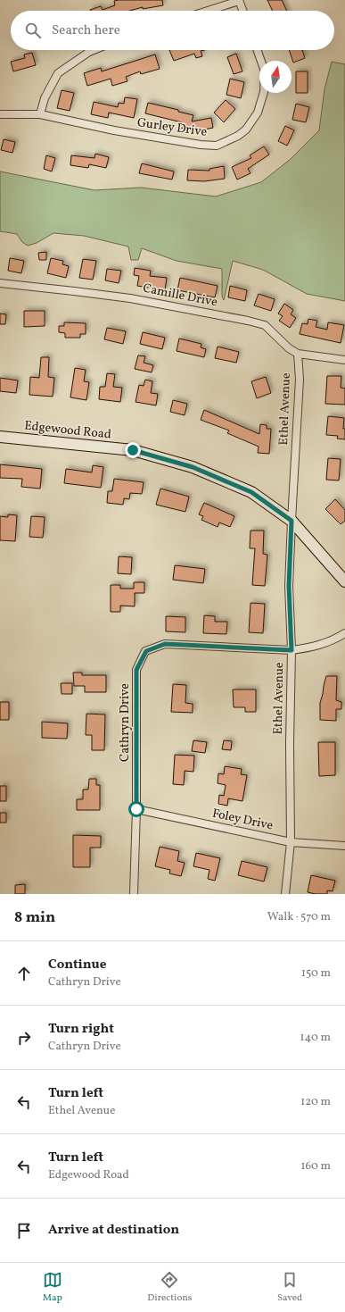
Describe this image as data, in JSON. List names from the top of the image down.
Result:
{
  "streets": {
    "street": [
      "Gurley Drive",
      "Camille Drive",
      "Ethel Avenue",
      "Edgewood Road",
      "Cathryn Drive",
      "Foley Drive"
    ]
  },
  "crossings": [
    ["Camille Drive", "Ethel Avenue"],
    ["Ethel Avenue", "Edgewood Road"],
    ["Ethel Avenue", "Cathryn Drive"],
    ["Ethel Avenue", "Foley Drive"],
    ["Cathryn Drive", "Foley Drive"]
  ],
  "north": "top",
  "page": {
    "search": "Search here",
    "heading": ["8 min", "Walk · 570 m"],
    "list": [
      ["Continue", "Cathryn Drive", "150 m"],
      ["Turn right", "Cathryn Drive", "140 m"],
      ["Turn left", "Ethel Avenue", "120 m"],
      ["Turn left", "Edgewood Road", "160 m"],
      "Arrive at destination"
    ],
    "nav": ["Map", "Directions", "Saved"]
  }
}
